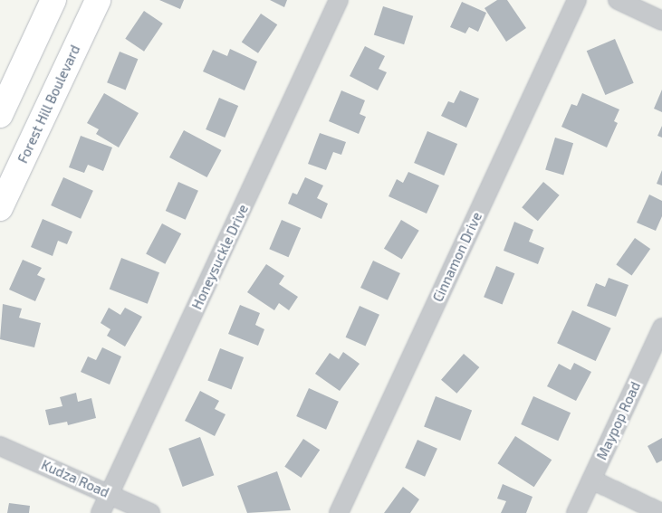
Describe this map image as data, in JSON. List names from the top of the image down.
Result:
{
  "streets": {
    "main road": ["Forest Hill Boulevard"],
    "street": [
      "Honeysuckle Drive",
      "Cinnamon Drive",
      "Maypop Road",
      "Kudza Road"
    ]
  },
  "crossings": [
    ["Honeysuckle Drive", "Kudza Road"]
  ]
}
